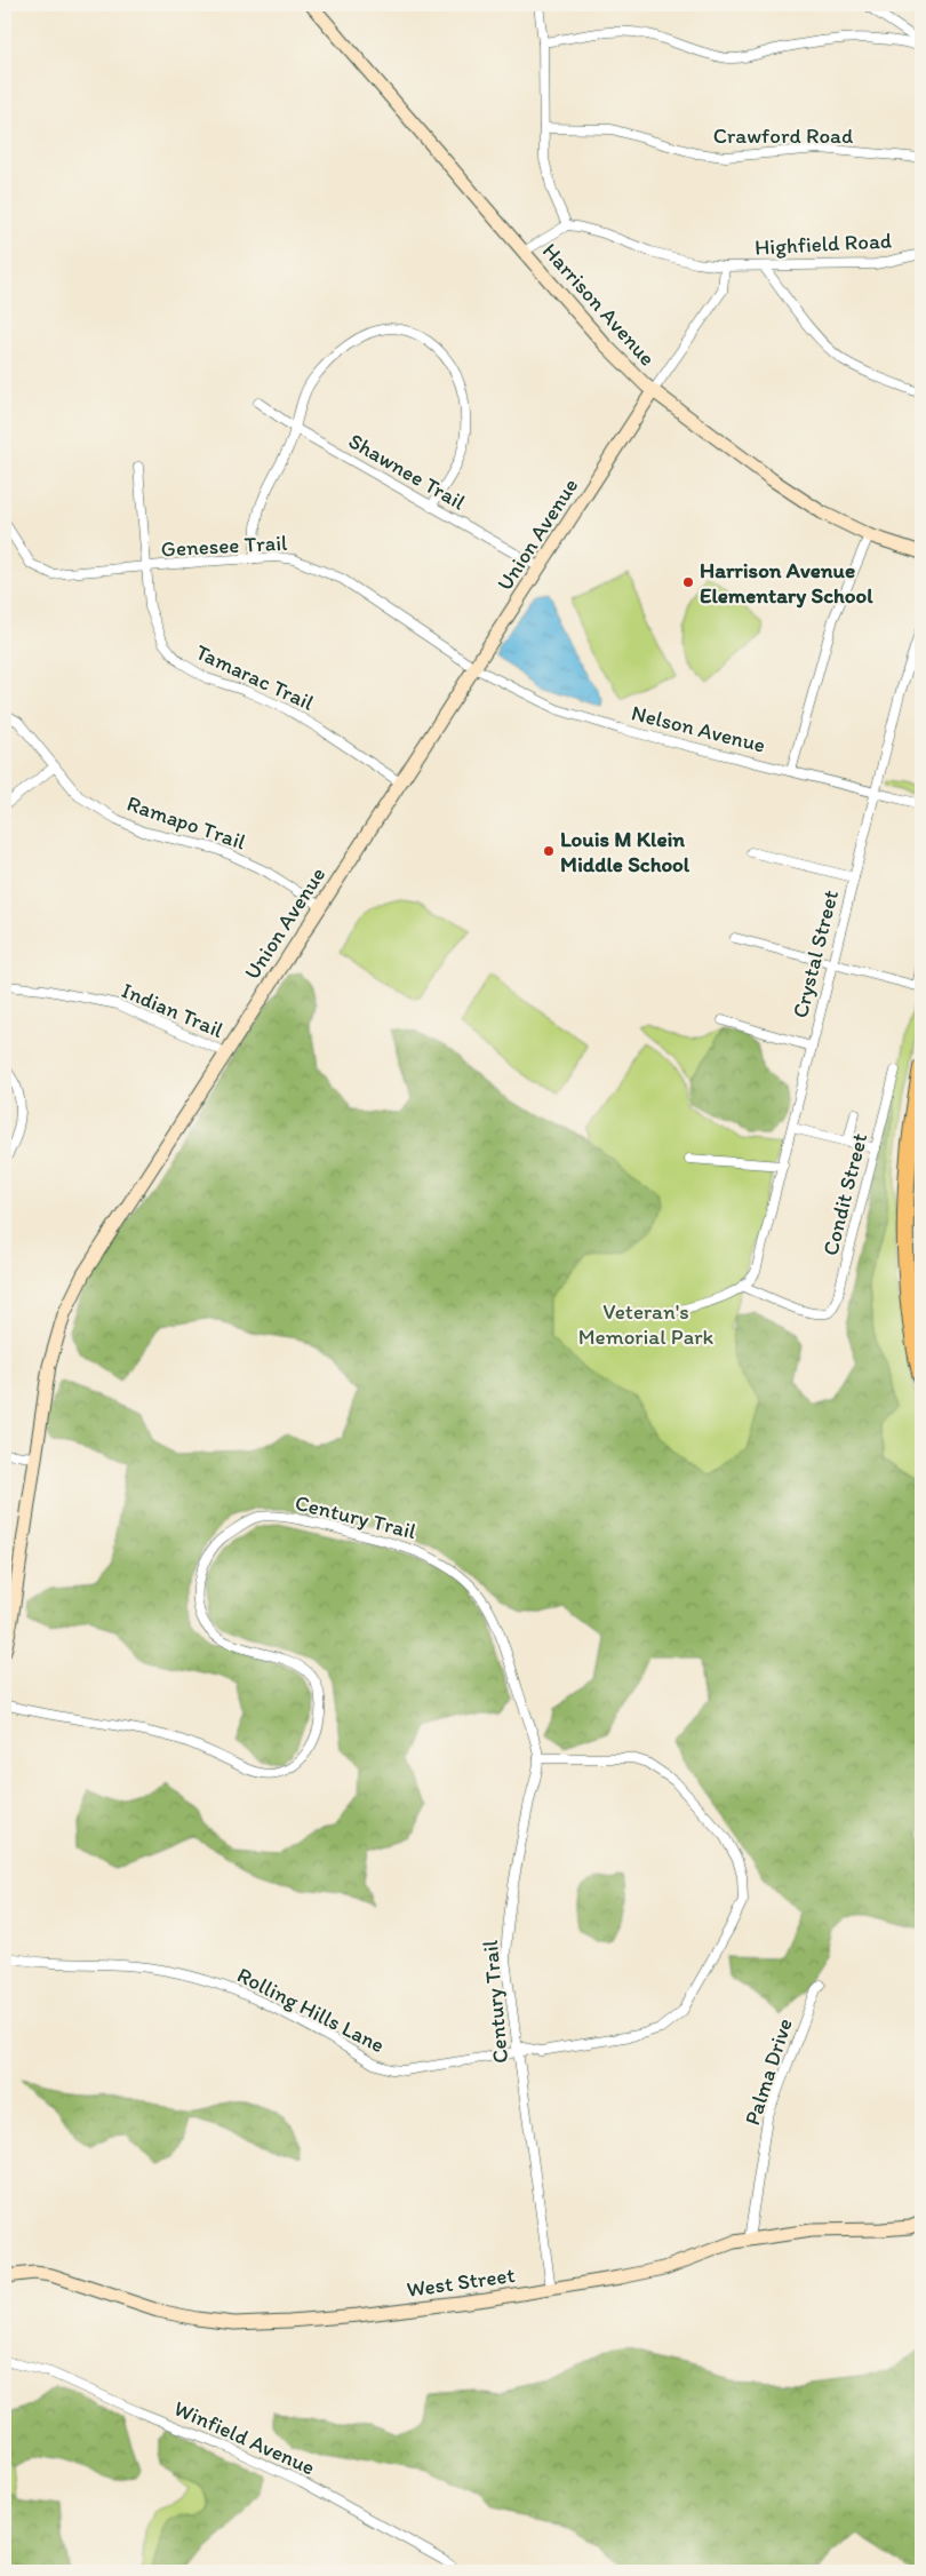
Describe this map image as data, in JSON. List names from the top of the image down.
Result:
{
  "streets": {
    "street": [
      "Crawford Road",
      "Highfield Road",
      "Harrison Avenue",
      "Shawnee Trail",
      "Union Avenue",
      "Genesee Trail",
      "Tamarac Trail",
      "Nelson Avenue",
      "Ramapo Trail",
      "Crystal Street",
      "Indian Trail",
      "Condit Street",
      "Century Trail",
      "Rolling Hills Lane",
      "Palma Drive",
      "West Street",
      "Winfield Avenue"
    ]
  },
  "crossings": [
    ["Highfield Road", "Union Avenue"],
    ["Harrison Avenue", "Union Avenue"],
    ["Shawnee Trail", "Union Avenue"],
    ["Union Avenue", "Genesee Trail"],
    ["Union Avenue", "Tamarac Trail"],
    ["Union Avenue", "Nelson Avenue"],
    ["Union Avenue", "Ramapo Trail"],
    ["Union Avenue", "Indian Trail"],
    ["Genesee Trail", "Tamarac Trail"],
    ["Genesee Trail", "Nelson Avenue"],
    ["Nelson Avenue", "Crystal Street"],
    ["Crystal Street", "Condit Street"],
    ["Century Trail", "Rolling Hills Lane"],
    ["Century Trail", "West Street"],
    ["Palma Drive", "West Street"]
  ],
  "parks": ["Veteran's Memorial Park"],
  "places": ["Harrison Avenue Elementary School", "Louis M Klein Middle School"]
}
